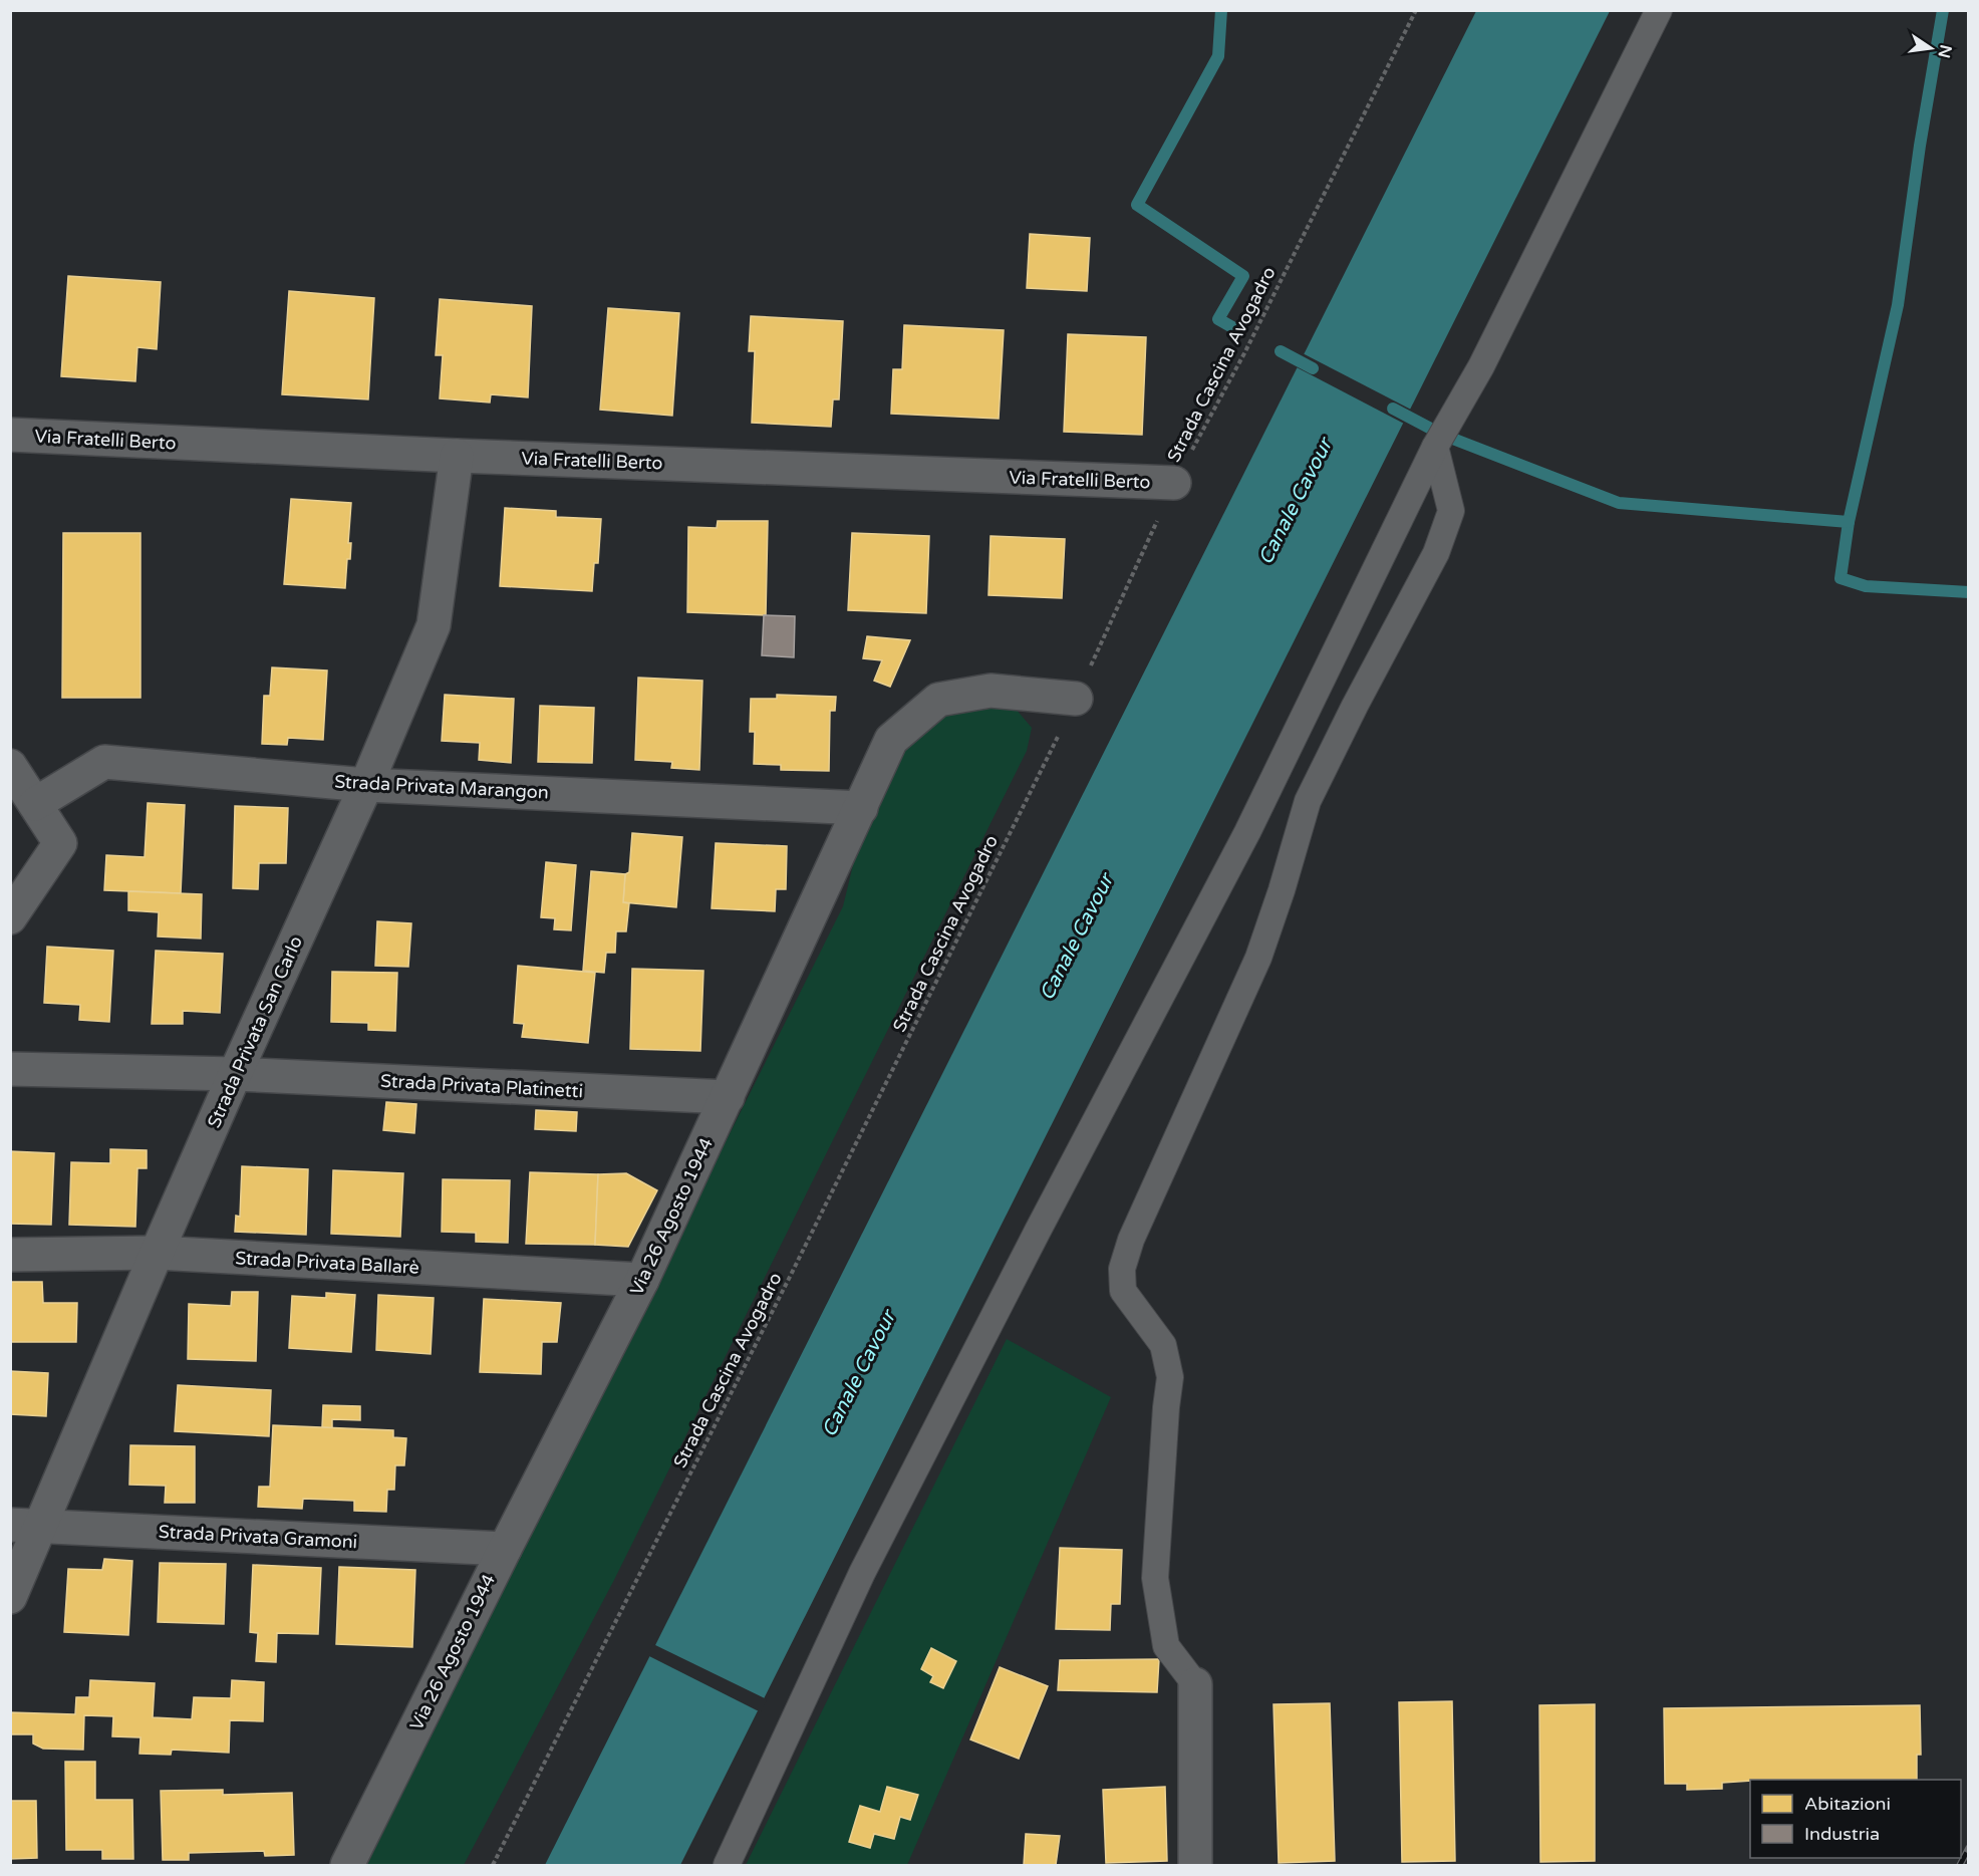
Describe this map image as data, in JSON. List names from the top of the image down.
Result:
{
  "streets": {
    "street": [
      "Via Fratelli Berto",
      "Strada Privata Marangon",
      "Strada Privata San Carlo",
      "Strada Privata Platinetti",
      "Via 26 Agosto 1944",
      "Strada Privata Ballarè",
      "Strada Privata Gramoni"
    ],
    "path": ["Strada Cascina Avogadro"]
  },
  "crossings": [
    ["Strada Cascina Avogadro", "Via Fratelli Berto"],
    ["Strada Cascina Avogadro", "Via 26 Agosto 1944"],
    ["Via Fratelli Berto", "Strada Privata San Carlo"],
    ["Strada Privata Marangon", "Strada Privata San Carlo"],
    ["Strada Privata Marangon", "Via 26 Agosto 1944"],
    ["Strada Privata San Carlo", "Strada Privata Platinetti"],
    ["Strada Privata San Carlo", "Strada Privata Ballarè"],
    ["Strada Privata San Carlo", "Strada Privata Gramoni"],
    ["Strada Privata Platinetti", "Via 26 Agosto 1944"],
    ["Via 26 Agosto 1944", "Strada Privata Ballarè"],
    ["Via 26 Agosto 1944", "Strada Privata Gramoni"]
  ],
  "water": ["Canale Cavour"],
  "legend": ["Abitazioni", "Industria"],
  "north": "right"
}
